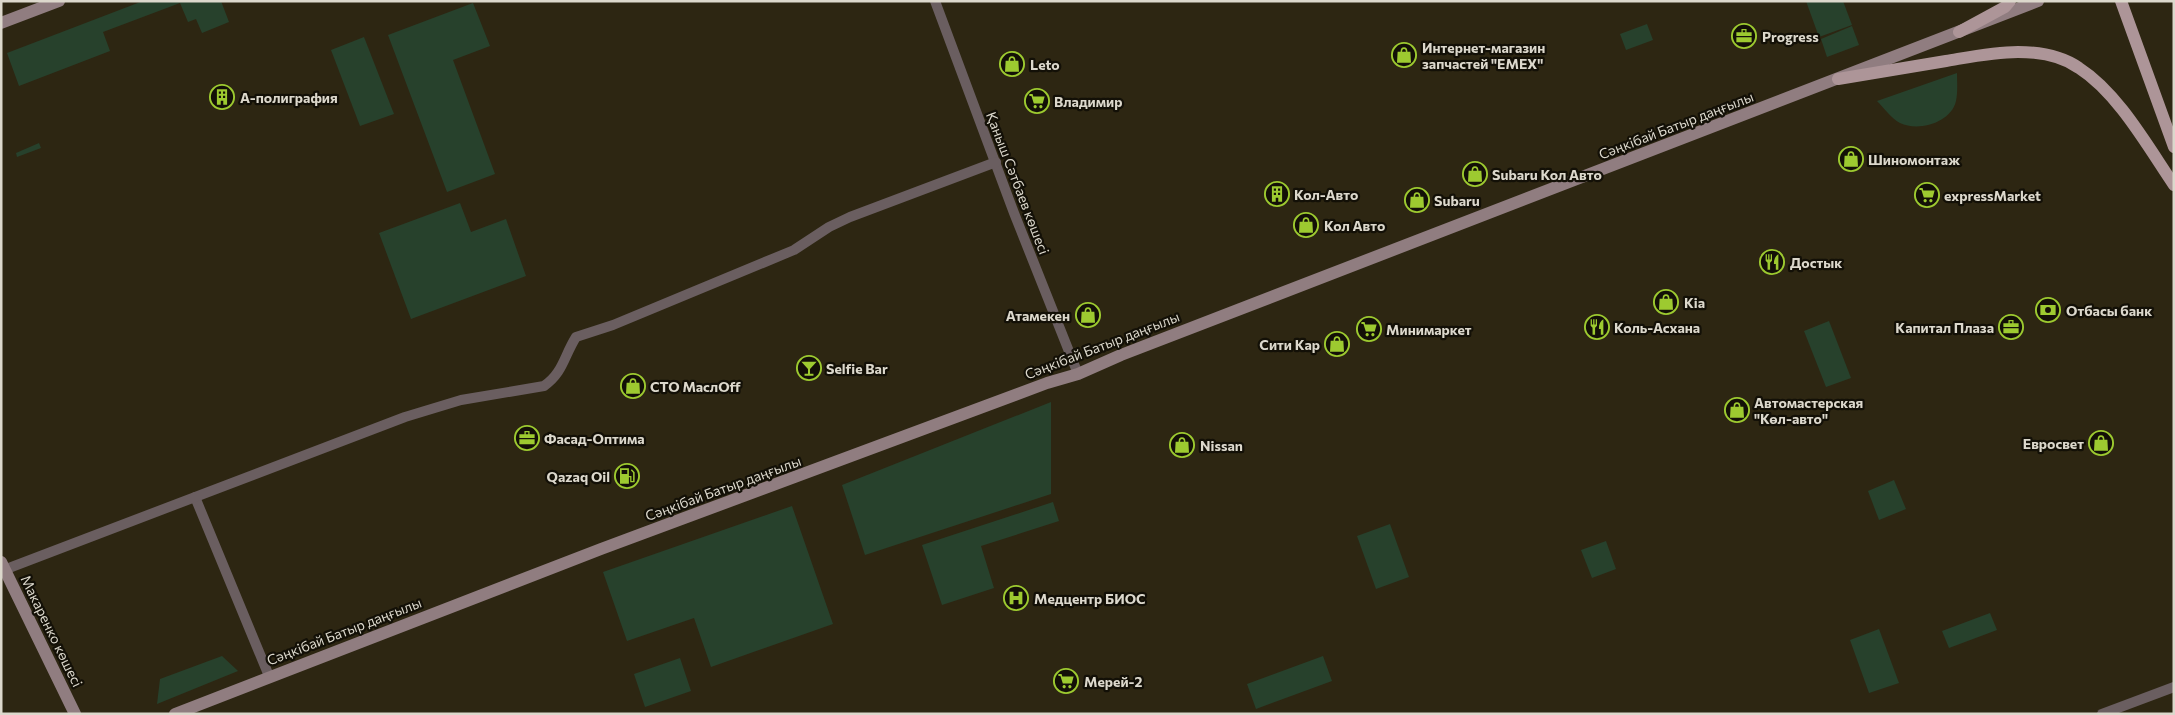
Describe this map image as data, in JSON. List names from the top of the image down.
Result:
{
  "streets": {
    "main road": ["Сәңкібай Батыр даңғылы", "Макаренко көшесі"],
    "street": ["Қаныш Сәтбаев көшесі"]
  },
  "crossings": [
    ["Сәңкібай Батыр даңғылы", "Қаныш Сәтбаев көшесі"]
  ],
  "places": {
    "office": ["Progress", "Капитал Плаза", "Фасад-Оптима"],
    "shop": [
      "Интернет-магазин запчастей \"EMEX\"",
      "Leto",
      "Шиномонтаж",
      "Subaru Кол Авто",
      "Subaru",
      "Кол Авто",
      "Kia",
      "Атамекен",
      "Сити Кар",
      "СТО МаслOff",
      "Автомастерская \"Көл-авто\"",
      "Евросвет",
      "Nissan"
    ],
    "building": ["А-полиграфия", "Кол-Авто"],
    "supermarket": [
      "Владимир",
      "expressMarket",
      "Минимаркет",
      "Мерей-2"
    ],
    "restaurant": ["Достык", "Коль-Асхана"],
    "bank": ["Отбасы банк"],
    "bar": ["Selfie Bar"],
    "fuel station": ["Qazaq Oil"],
    "hospital": ["Медцентр БИОС"]
  }
}
